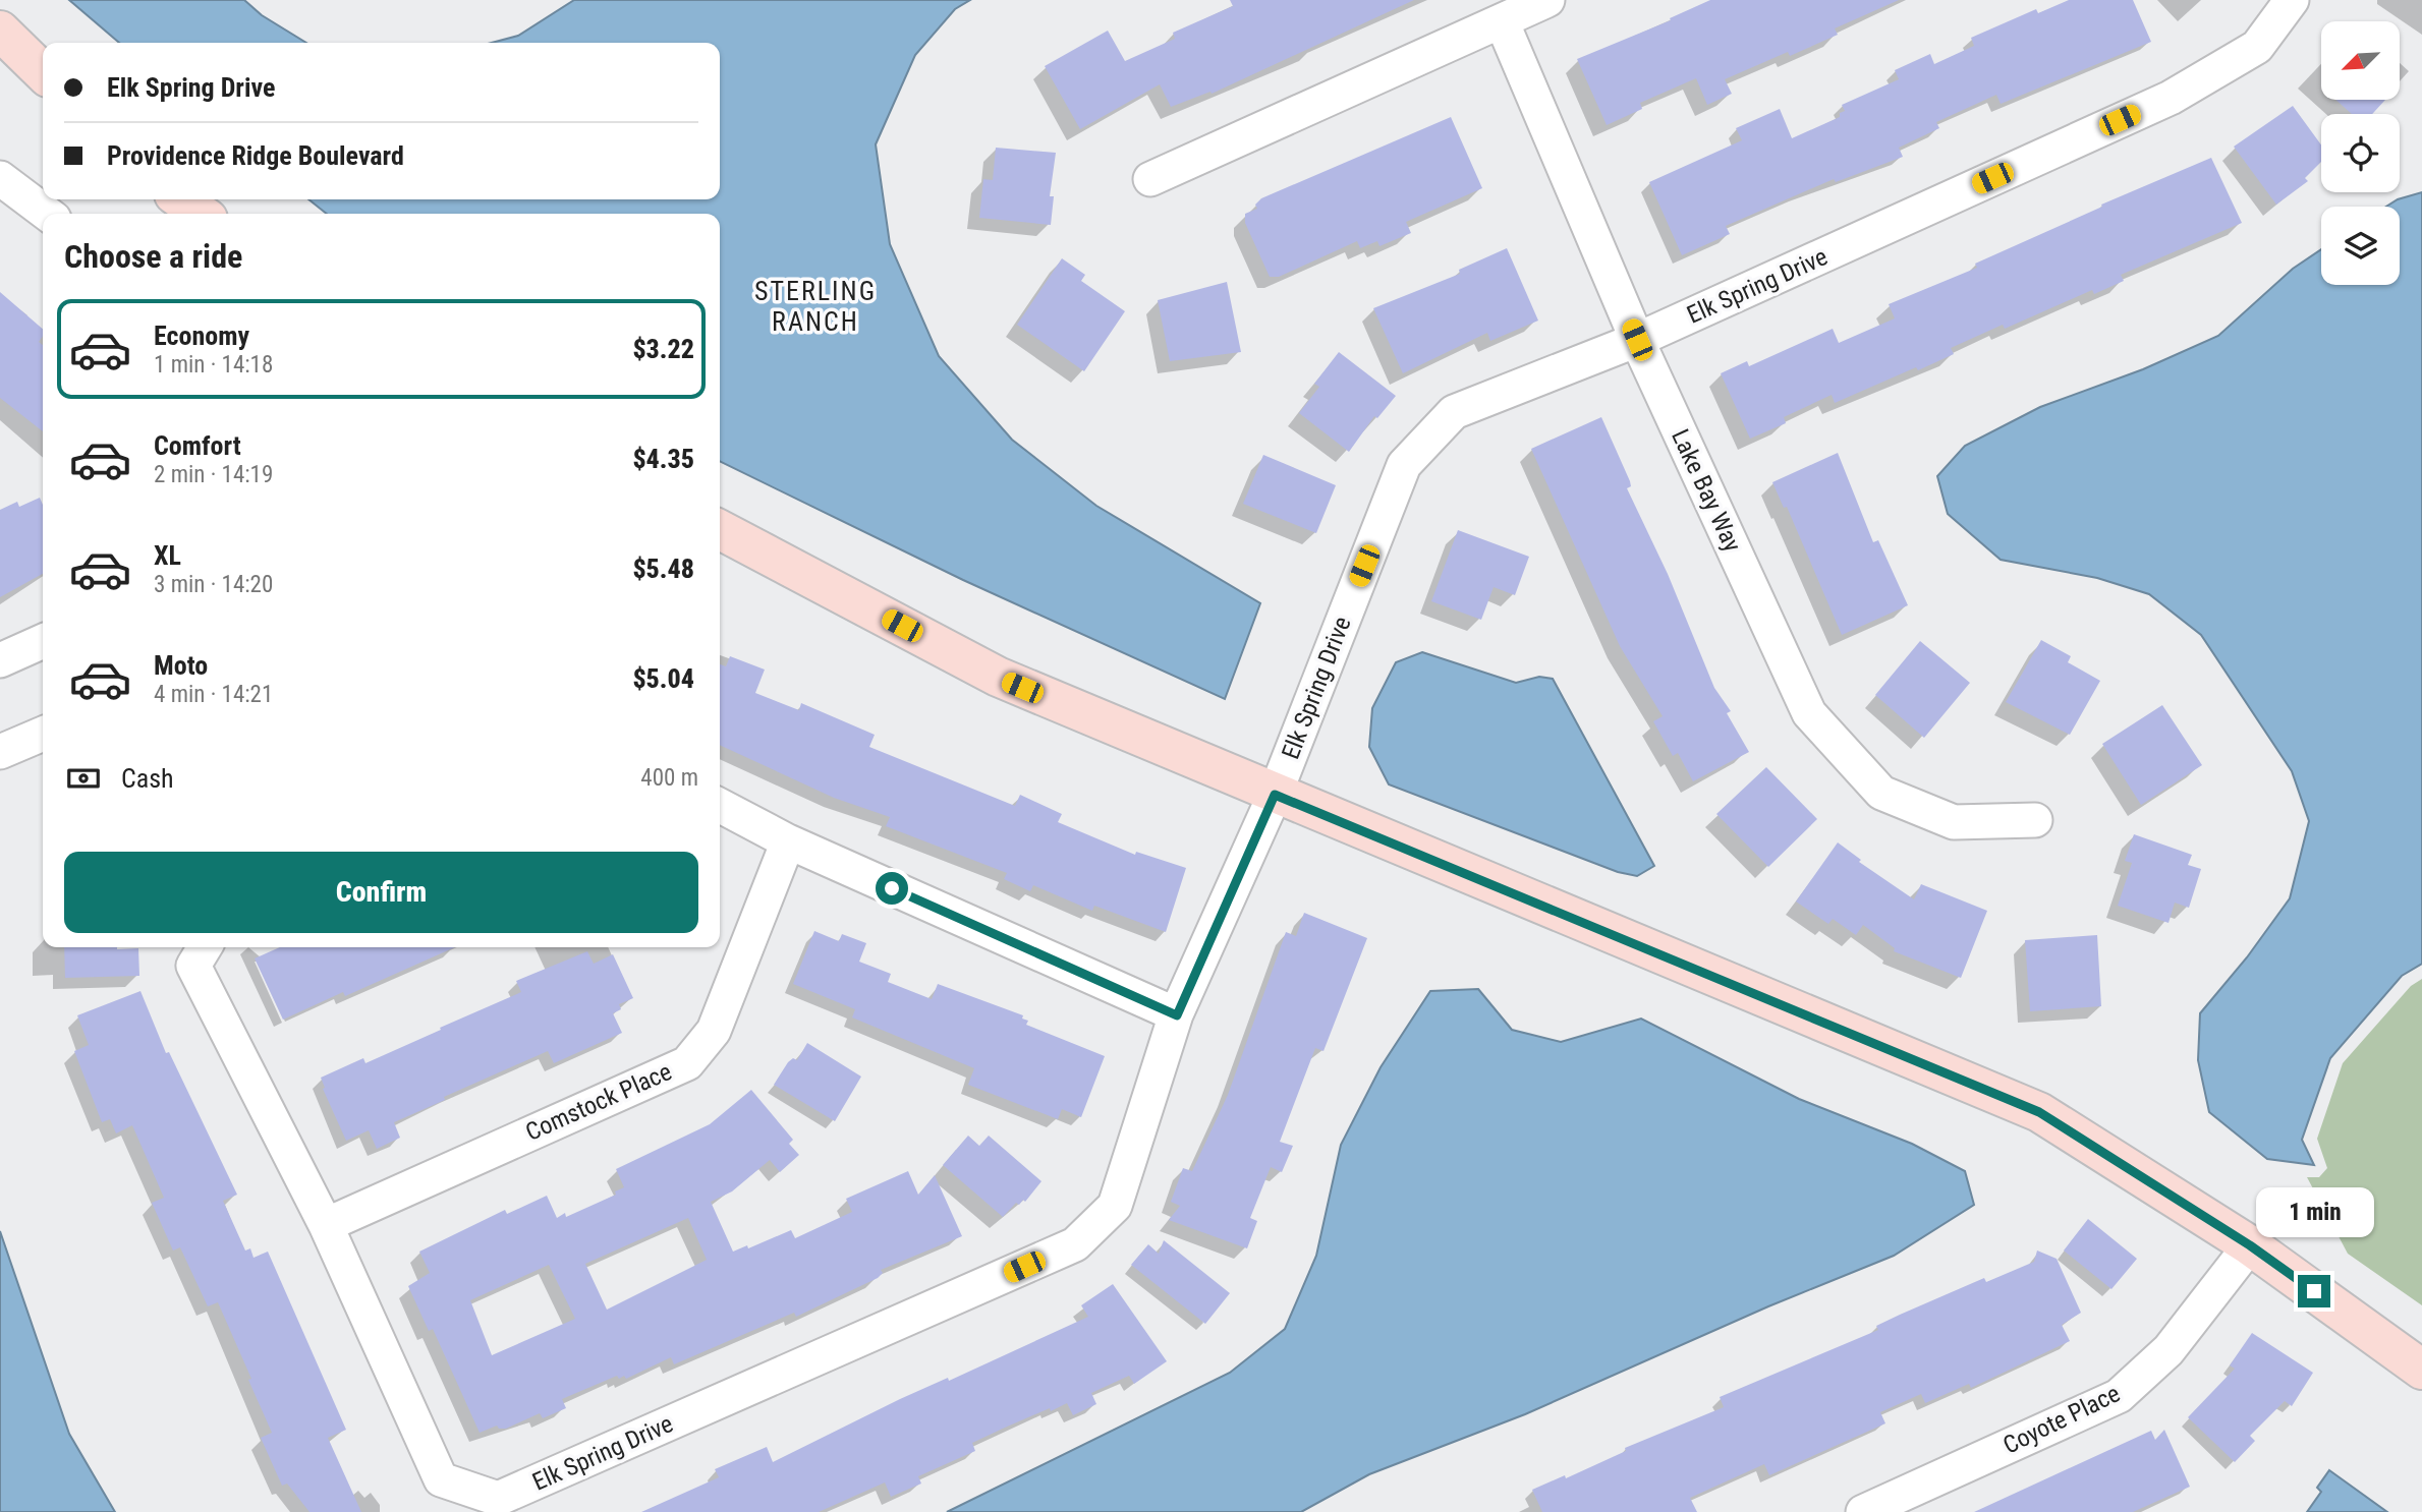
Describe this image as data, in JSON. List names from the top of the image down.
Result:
{
  "streets": {
    "street": [
      "Elk Spring Drive",
      "Lake Bay Way",
      "Comstock Place",
      "Coyote Place"
    ]
  },
  "crossings": [
    ["Elk Spring Drive", "Lake Bay Way"],
    ["Elk Spring Drive", "Comstock Place"]
  ],
  "districts": ["STERLING RANCH"],
  "north": "bottom left",
  "page": {
    "banner": ["Elk Spring Drive", "Providence Ridge Boulevard"],
    "heading": "Choose a ride",
    "list": [
      {
        "name": "Economy",
        "note": "1 min · 14:18",
        "value": "$3.22"
      },
      {
        "name": "Comfort",
        "note": "2 min · 14:19",
        "value": "$4.35"
      },
      {
        "name": "XL",
        "note": "3 min · 14:20",
        "value": "$5.48"
      },
      {
        "name": "Moto",
        "note": "4 min · 14:21",
        "value": "$5.04"
      }
    ],
    "pay": ["Cash", "400 m"],
    "buttons": "Confirm",
    "bubble": "1 min"
  }
}
